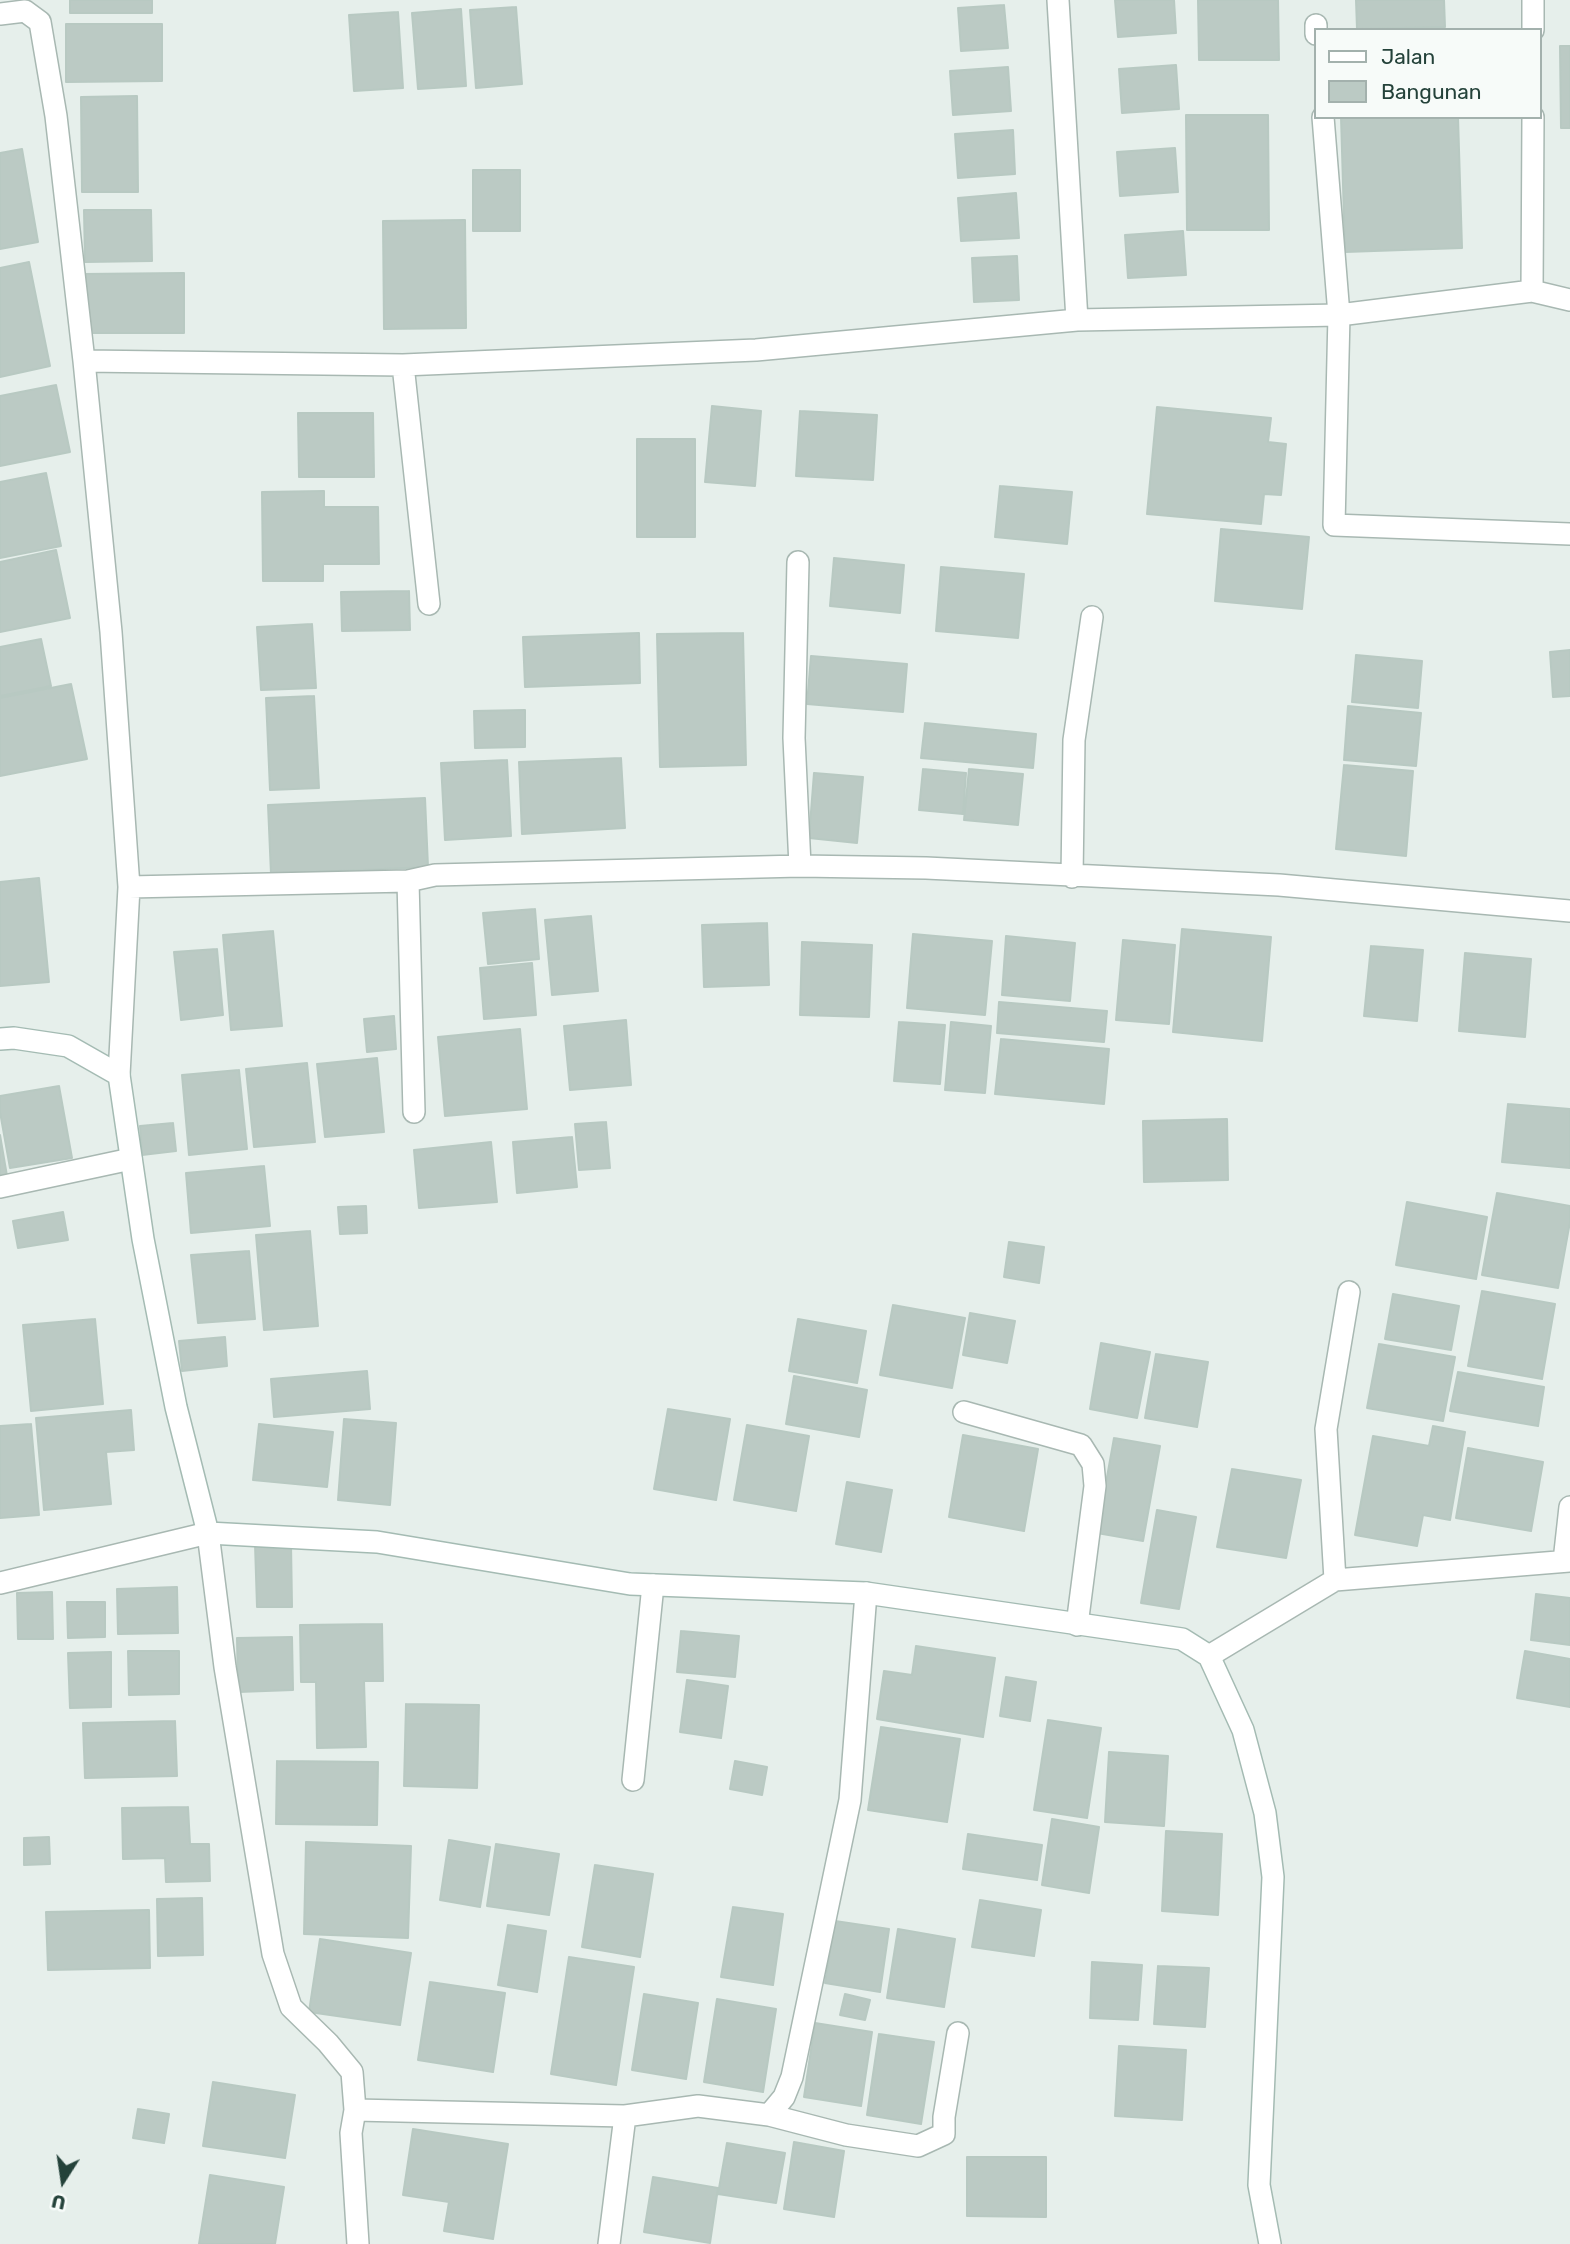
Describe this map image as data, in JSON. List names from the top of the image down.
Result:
{
  "legend": ["Jalan", "Bangunan"],
  "north": "bottom"
}
